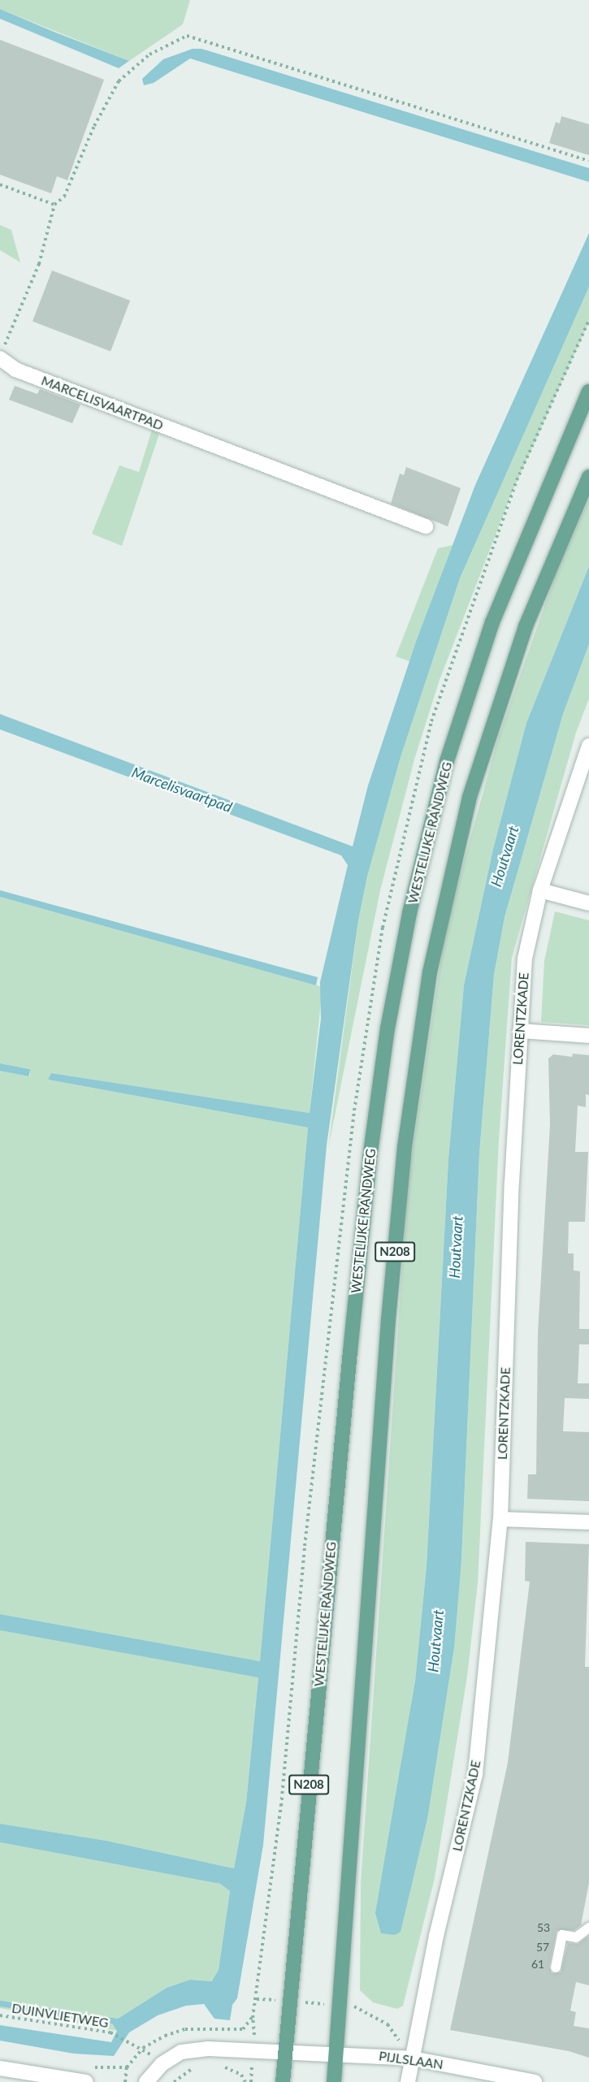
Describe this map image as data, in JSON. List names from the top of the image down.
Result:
{
  "streets": {
    "main road": ["WESTELIJKE RANDWEG", "N208"],
    "street": ["MARCELISVAARTPAD", "LORENTZKADE", "PIJLSLAAN"],
    "path": ["DUINVLIETWEG"]
  },
  "crossings": [
    ["WESTELIJKE RANDWEG", "PIJLSLAAN"],
    ["LORENTZKADE", "PIJLSLAAN"],
    ["N208", "PIJLSLAAN"]
  ],
  "water": ["Marcelisvaartpad", "Houtvaart"],
  "house_numbers": ["53", "57", "61"]
}
